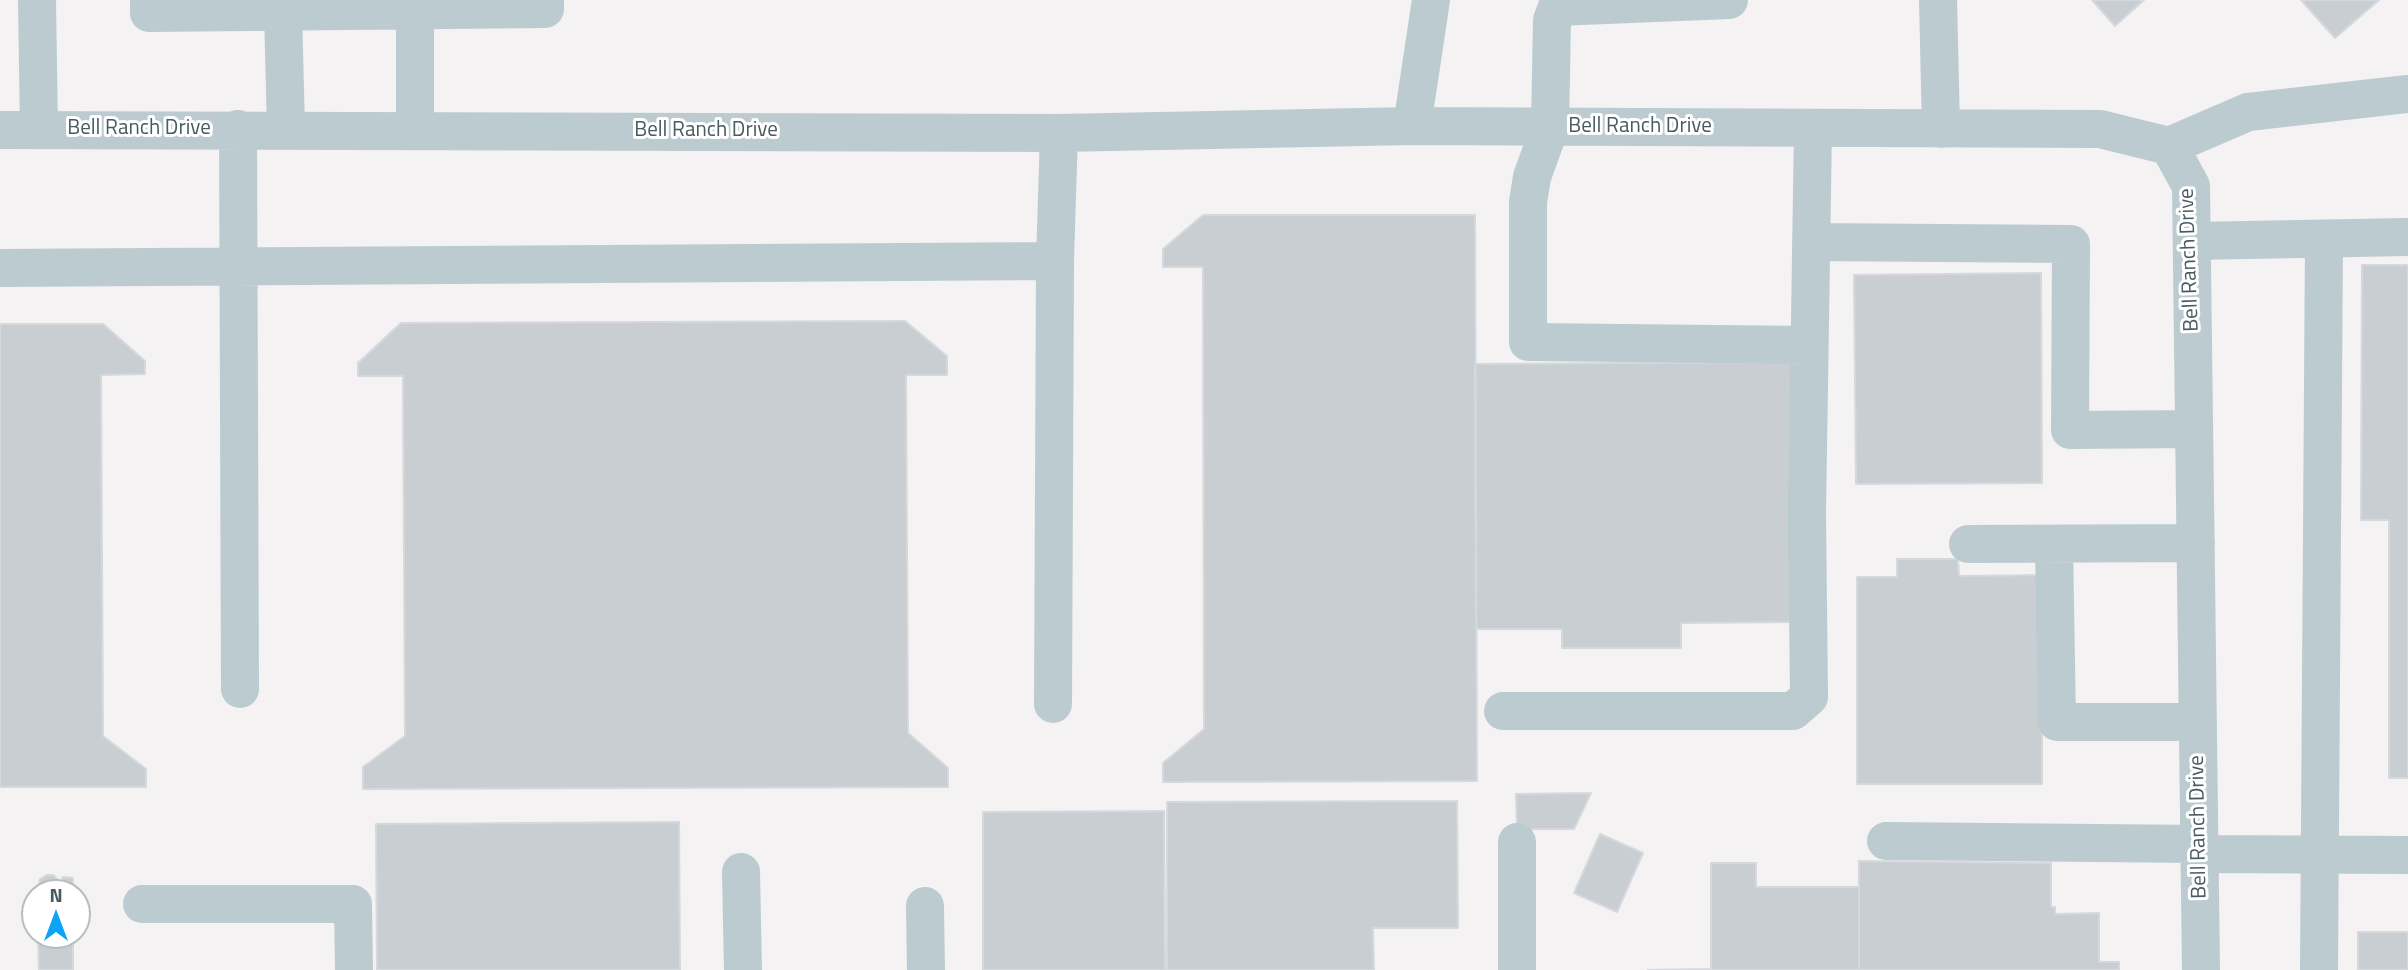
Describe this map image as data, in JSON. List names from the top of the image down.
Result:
{
  "streets": {
    "street": ["Bell Ranch Drive"]
  },
  "north": "top"
}
